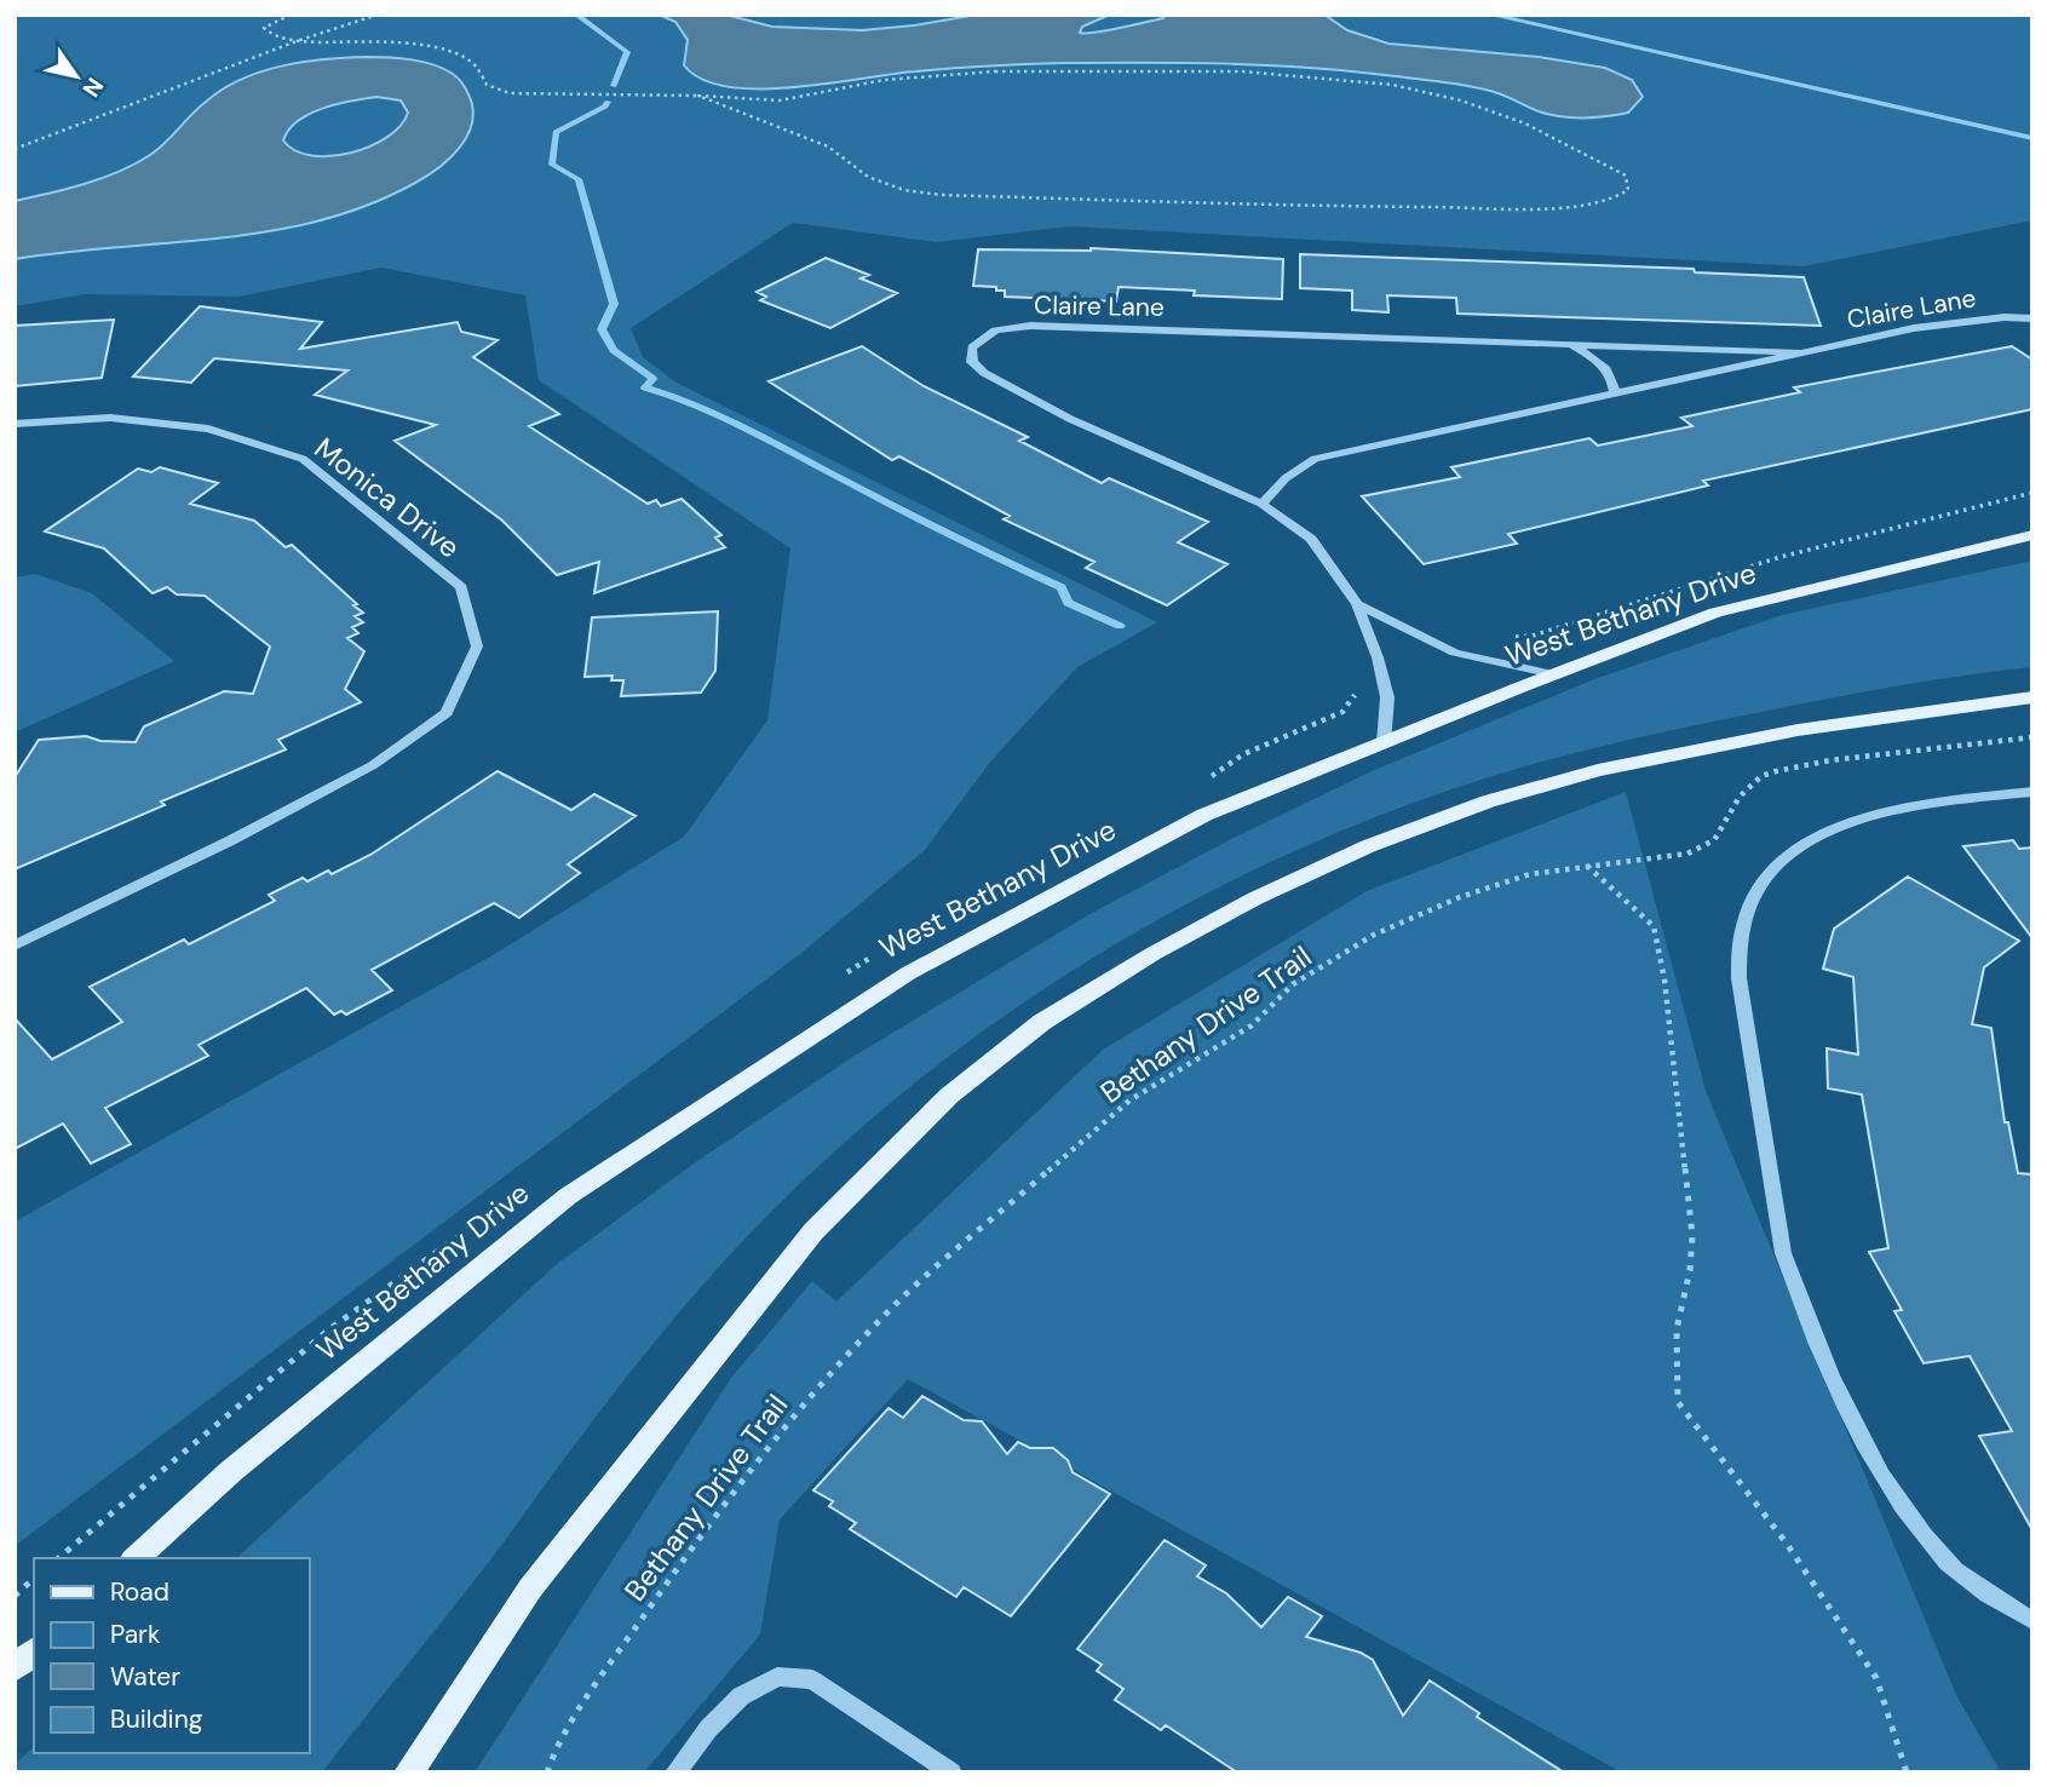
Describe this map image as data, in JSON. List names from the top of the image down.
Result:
{
  "streets": {
    "main road": ["West Bethany Drive"],
    "street": ["Claire Lane", "Monica Drive"],
    "path": ["Bethany Drive Trail"]
  },
  "crossings": [
    ["Claire Lane", "West Bethany Drive"]
  ],
  "legend": [
    "Road",
    "Park",
    "Water",
    "Building"
  ],
  "north": "bottom right"
}
